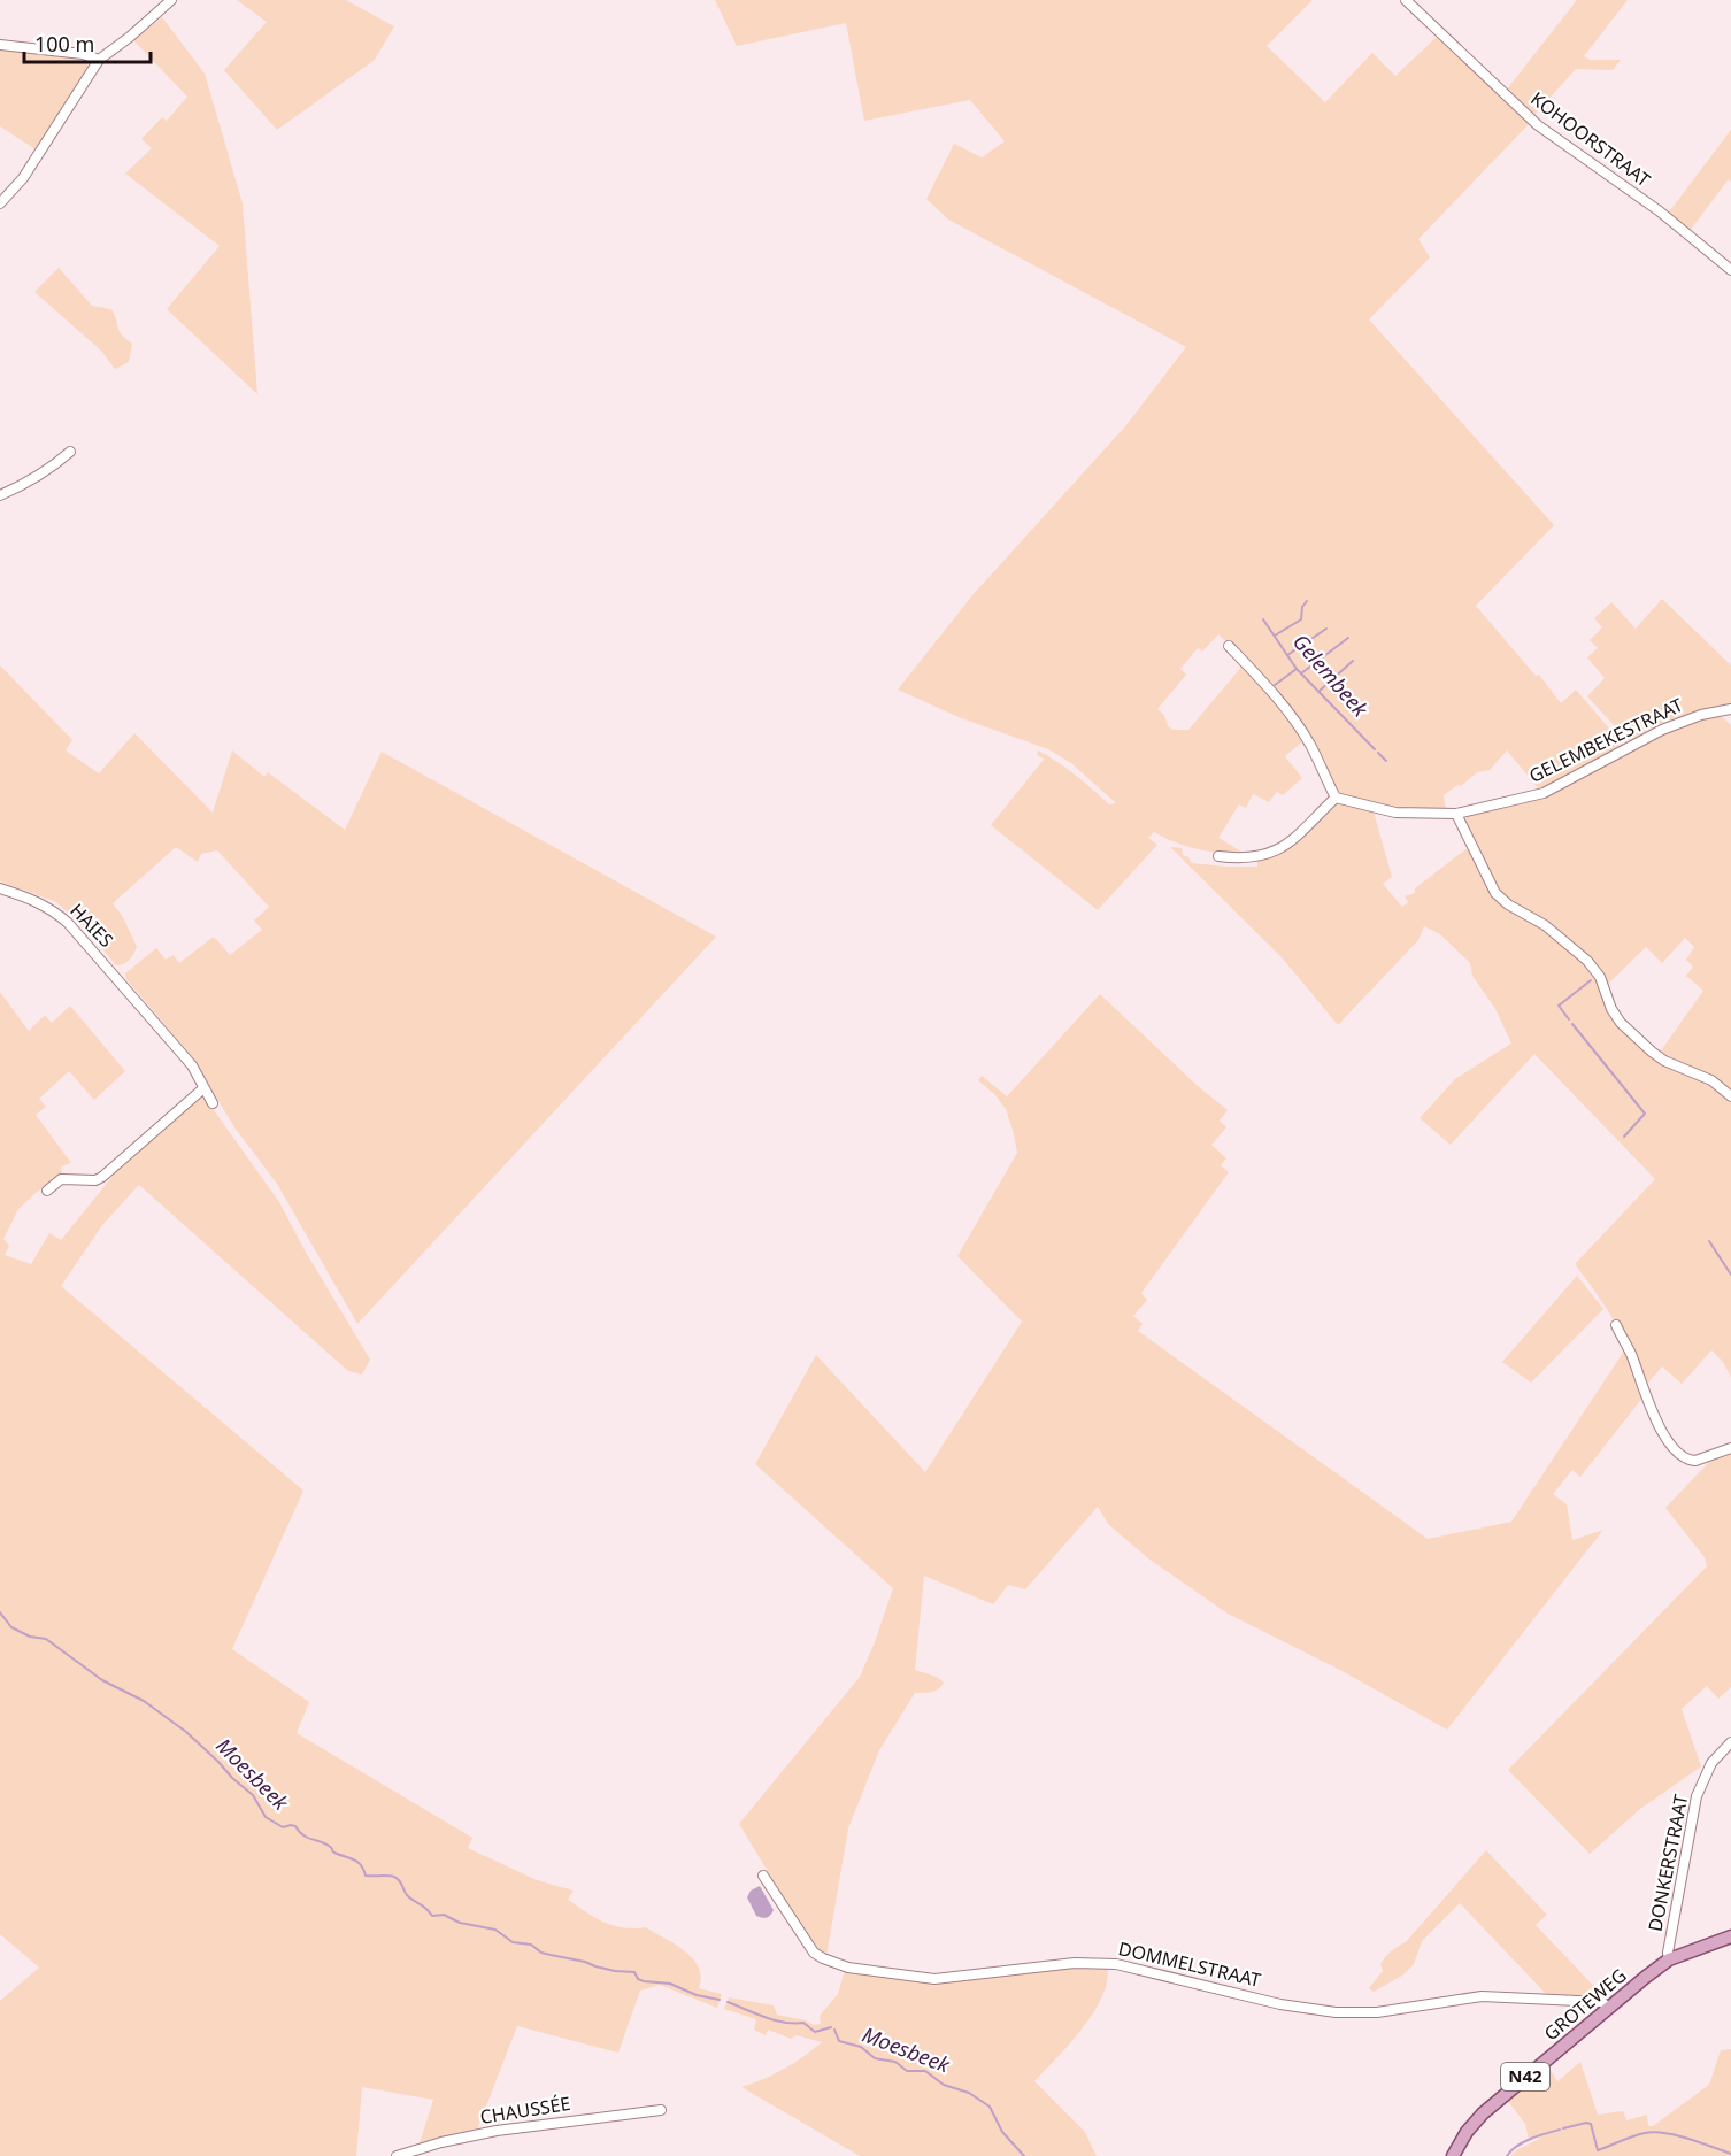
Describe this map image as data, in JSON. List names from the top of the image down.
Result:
{
  "streets": {
    "main road": ["GROTEWEG", "N42"],
    "street": [
      "KOHOORSTRAAT",
      "GELEMBEKESTRAAT",
      "HAIES",
      "DONKERSTRAAT",
      "DOMMELSTRAAT",
      "CHAUSSÉE"
    ]
  },
  "crossings": [
    ["DONKERSTRAAT", "GROTEWEG"],
    ["DOMMELSTRAAT", "GROTEWEG"]
  ],
  "water": ["Gelembeek", "Moesbeek"],
  "scale_bar": "100 m"
}
